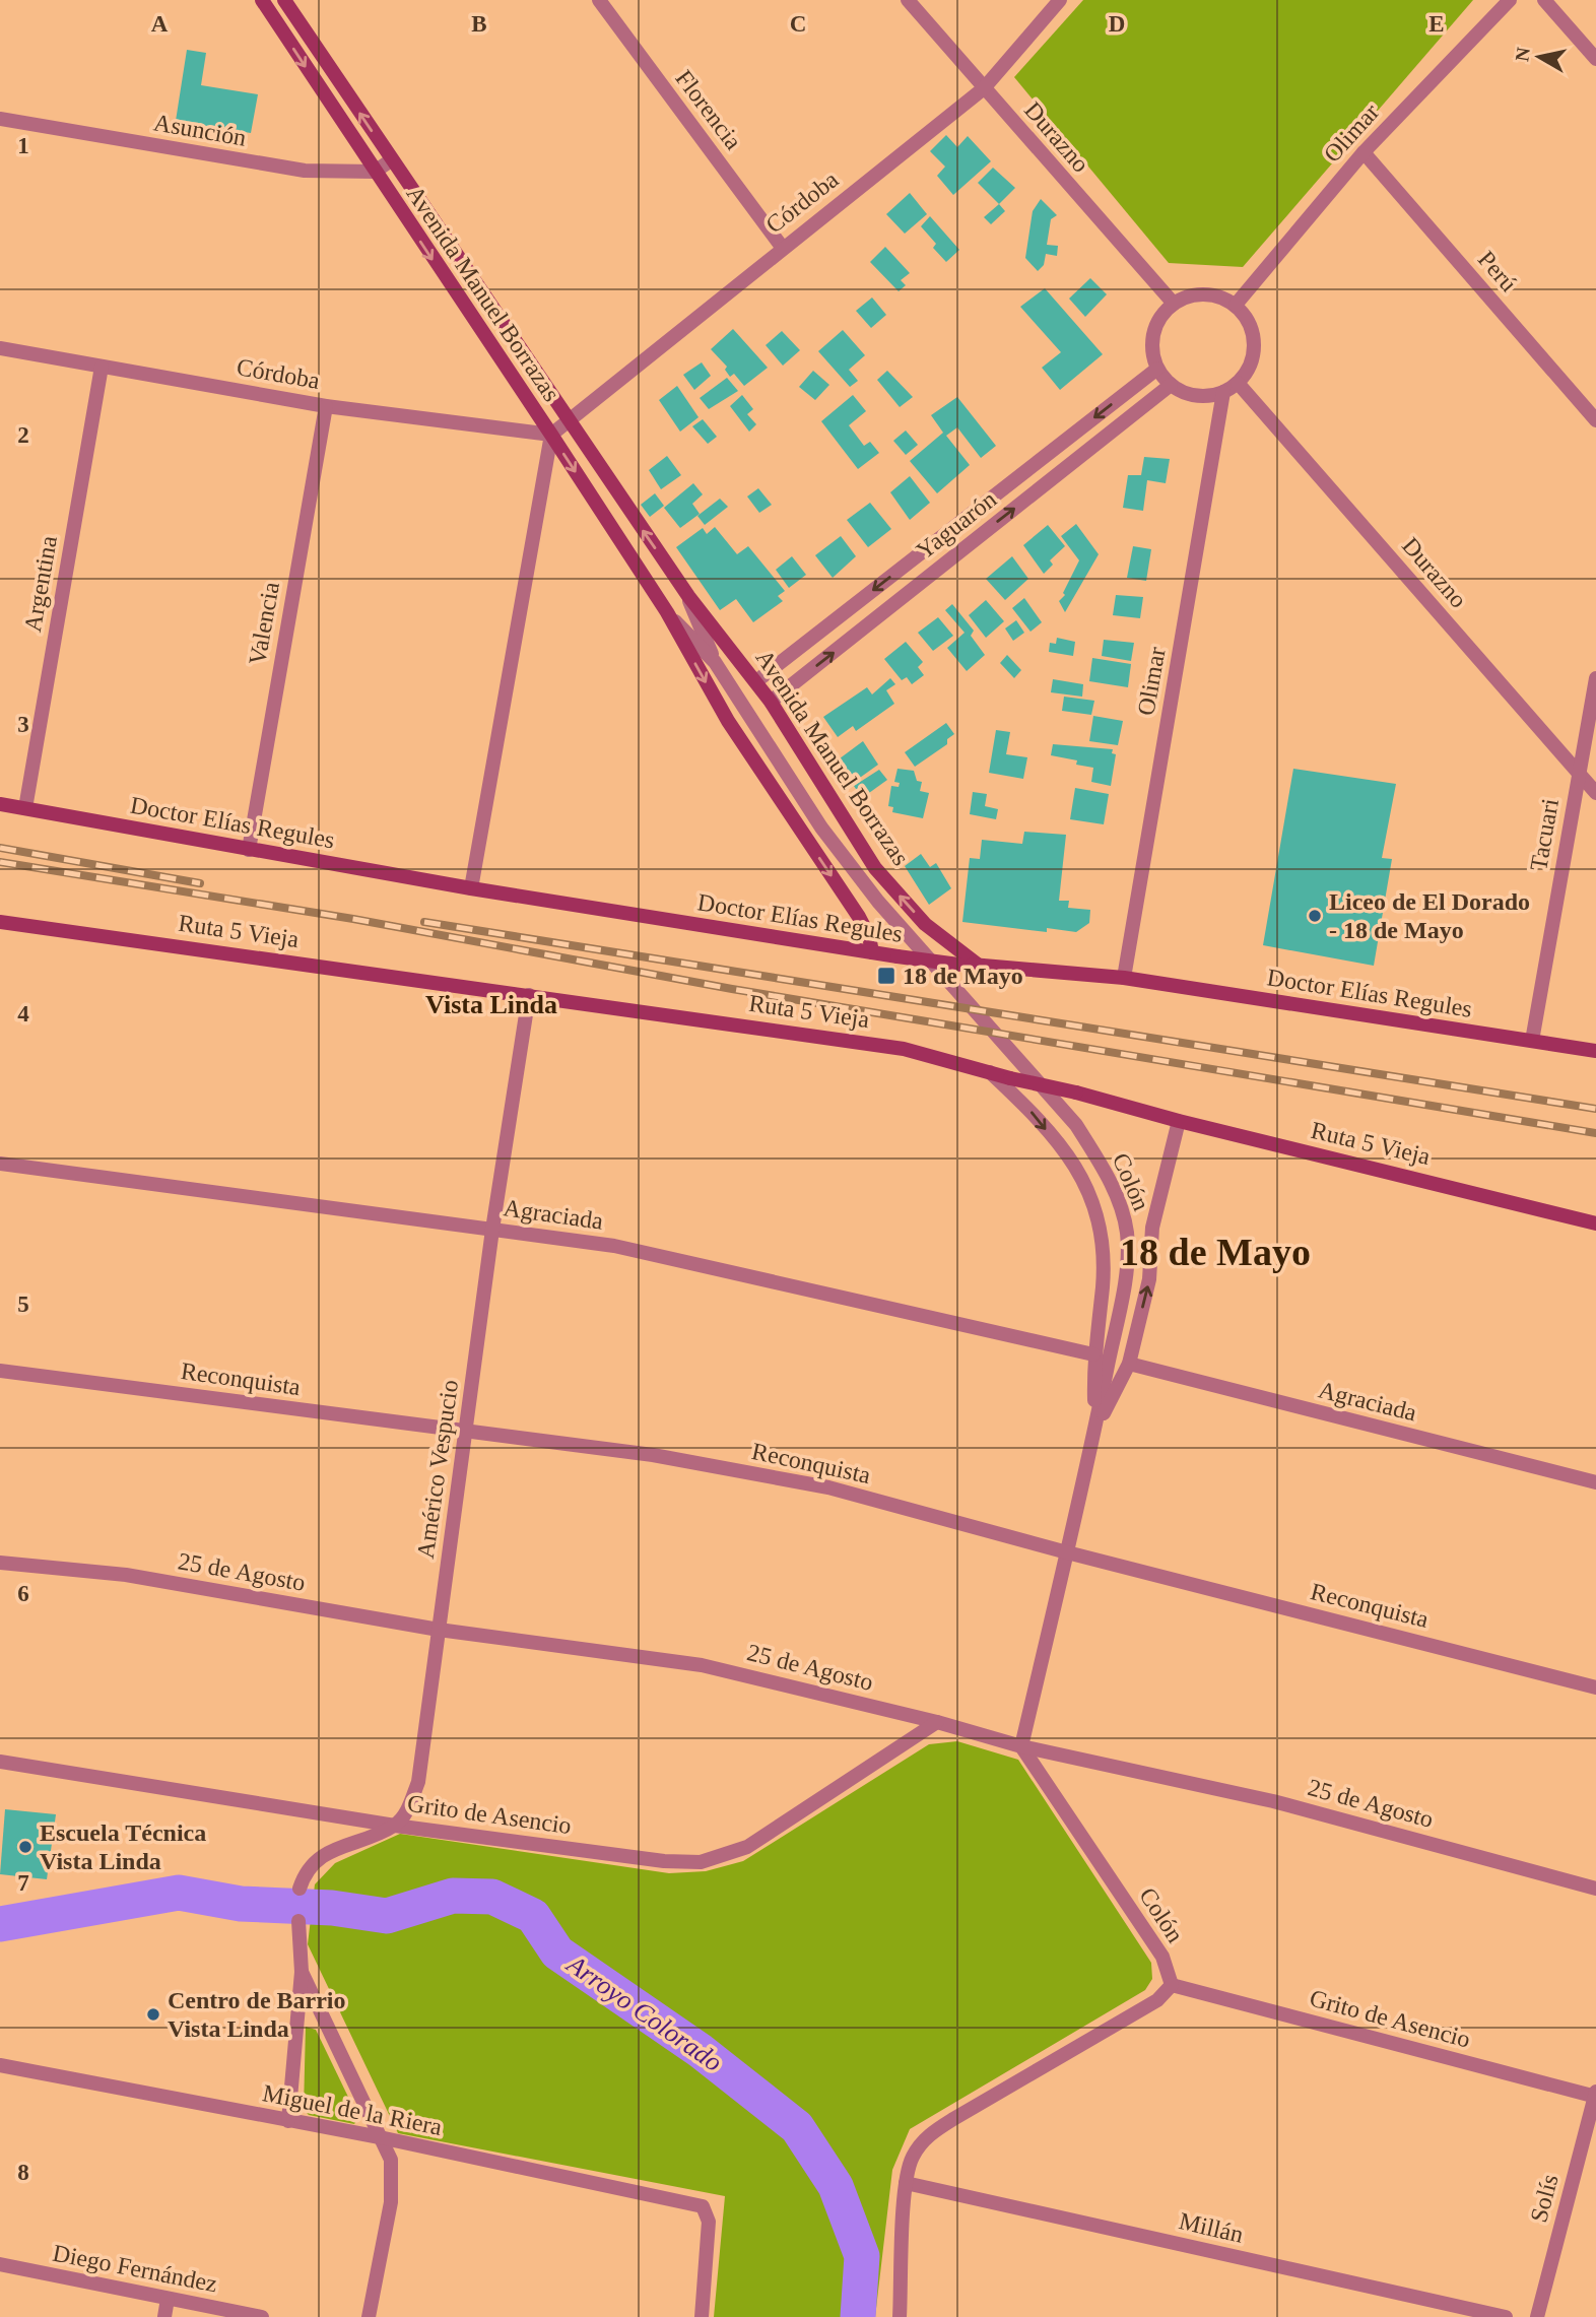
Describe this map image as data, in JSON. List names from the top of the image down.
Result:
{
  "streets": {
    "street": [
      "Florencia",
      "Asunción",
      "Olimar",
      "Durazno",
      "Córdoba",
      "Perú",
      "Avenida Manuel Borrazas",
      "Yaguarón",
      "Argentina",
      "Valencia",
      "Doctor Elías Regules",
      "Tacuari",
      "Ruta 5 Vieja",
      "Colón",
      "Agraciada",
      "Reconquista",
      "Américo Vespucio",
      "25 de Agosto",
      "Grito de Asencio",
      "Miguel de la Riera",
      "Solís",
      "Millán",
      "Diego Fernández"
    ]
  },
  "crossings": [
    ["Florencia", "Córdoba"],
    ["Asunción", "Avenida Manuel Borrazas"],
    ["Olimar", "Durazno"],
    ["Olimar", "Perú"],
    ["Olimar", "Yaguarón"],
    ["Olimar", "Doctor Elías Regules"],
    ["Durazno", "Córdoba"],
    ["Durazno", "Yaguarón"],
    ["Durazno", "Tacuari"],
    ["Córdoba", "Avenida Manuel Borrazas"],
    ["Córdoba", "Argentina"],
    ["Córdoba", "Valencia"],
    ["Avenida Manuel Borrazas", "Yaguarón"],
    ["Avenida Manuel Borrazas", "Doctor Elías Regules"],
    ["Avenida Manuel Borrazas", "Colón"],
    ["Argentina", "Doctor Elías Regules"],
    ["Valencia", "Doctor Elías Regules"],
    ["Doctor Elías Regules", "Tacuari"],
    ["Ruta 5 Vieja", "Colón"],
    ["Ruta 5 Vieja", "Américo Vespucio"],
    ["Colón", "Agraciada"],
    ["Colón", "Reconquista"],
    ["Colón", "25 de Agosto"],
    ["Colón", "Grito de Asencio"],
    ["Agraciada", "Américo Vespucio"],
    ["Reconquista", "Américo Vespucio"],
    ["Américo Vespucio", "25 de Agosto"],
    ["Américo Vespucio", "Grito de Asencio"],
    ["25 de Agosto", "Grito de Asencio"],
    ["Grito de Asencio", "Solís"]
  ],
  "districts": ["Vista Linda", "18 de Mayo"],
  "water": ["Arroyo Colorado"],
  "places": {
    "other": ["Liceo de El Dorado - 18 de Mayo", "Escuela Técnica Vista Linda", "Centro de Barrio Vista Linda"],
    "transit": ["18 de Mayo"]
  },
  "north": "left",
  "grid": {
    "columns": [
      "A",
      "B",
      "C",
      "D",
      "E"
    ],
    "rows": [
      "1",
      "2",
      "3",
      "4",
      "5",
      "6",
      "7",
      "8"
    ]
  }
}
